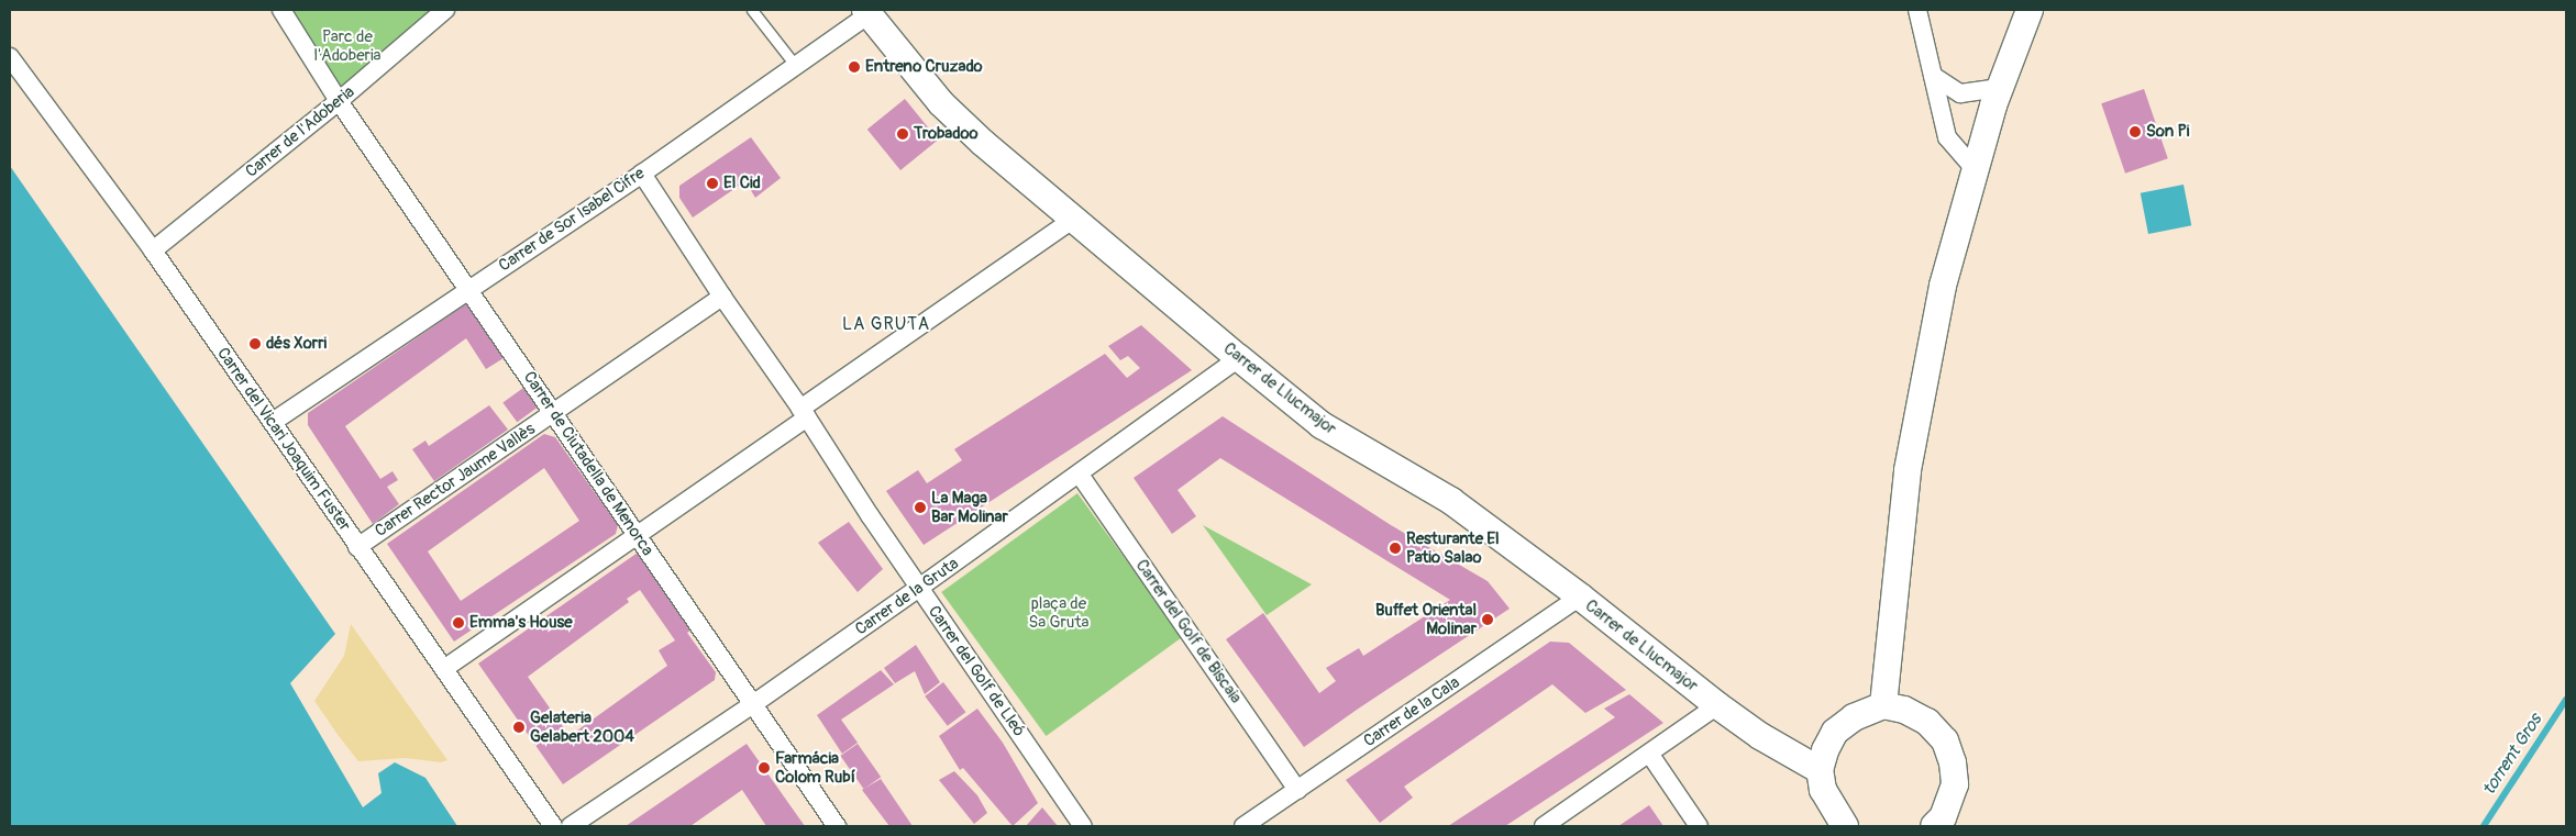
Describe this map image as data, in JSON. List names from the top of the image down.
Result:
{
  "streets": {
    "street": [
      "Carrer de l'Adoberia",
      "Carrer de Sor Isabel Cifre",
      "Carrer de Llucmajor",
      "Carrer del Vicari Joaquim Fuster",
      "Carrer de Ciutadella de Menorca",
      "Carrer Rector Jaume Vallès",
      "Carrer de la Gruta",
      "Carrer del Golf de Biscaia",
      "Carrer del Golf de Lleó",
      "Carrer de la Cala"
    ]
  },
  "crossings": [
    ["Carrer de l'Adoberia", "Carrer del Vicari Joaquim Fuster"],
    ["Carrer de l'Adoberia", "Carrer de Ciutadella de Menorca"],
    ["Carrer de Sor Isabel Cifre", "Carrer de Llucmajor"],
    ["Carrer de Sor Isabel Cifre", "Carrer del Vicari Joaquim Fuster"],
    ["Carrer de Sor Isabel Cifre", "Carrer de Ciutadella de Menorca"],
    ["Carrer de Sor Isabel Cifre", "Carrer del Golf de Lleó"],
    ["Carrer de Llucmajor", "Carrer de la Gruta"],
    ["Carrer de Llucmajor", "Carrer de la Cala"],
    ["Carrer del Vicari Joaquim Fuster", "Carrer Rector Jaume Vallès"],
    ["Carrer de Ciutadella de Menorca", "Carrer Rector Jaume Vallès"],
    ["Carrer de Ciutadella de Menorca", "Carrer de la Gruta"],
    ["Carrer Rector Jaume Vallès", "Carrer del Golf de Lleó"],
    ["Carrer de la Gruta", "Carrer del Golf de Biscaia"],
    ["Carrer de la Gruta", "Carrer del Golf de Lleó"],
    ["Carrer del Golf de Biscaia", "Carrer de la Cala"]
  ],
  "districts": ["LA GRUTA"],
  "water": ["torrent Gros"],
  "parks": ["Parc de l'Adoberia", "plaça de Sa Gruta"],
  "places": [
    "Entreno Cruzado",
    "Son Pi",
    "Trobadoo",
    "El Cid",
    "dés Xorri",
    "La Maga Bar Molinar",
    "Resturante El Patio Salao",
    "Buffet Oriental Molinar",
    "Emma's House",
    "Gelateria Gelabert 2004",
    "Farmácia Colom Rubí"
  ]
}
